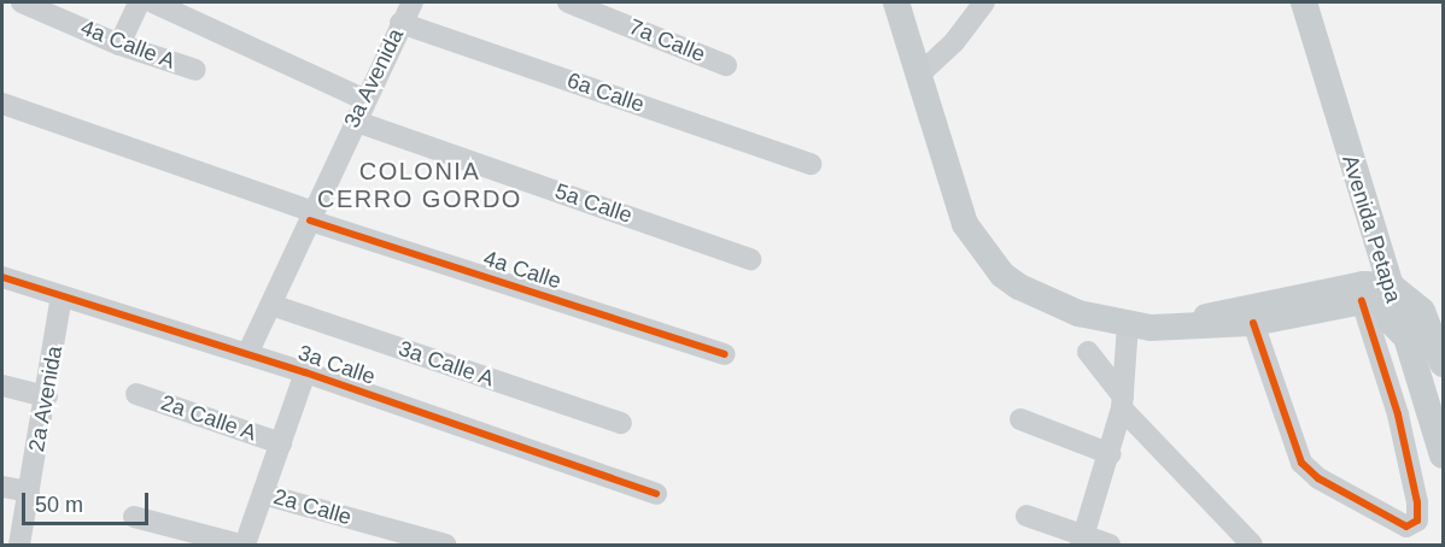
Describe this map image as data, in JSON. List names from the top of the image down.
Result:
{
  "streets": {
    "main road": ["Avenida Petapa"],
    "street": [
      "7a Calle",
      "4a Calle A",
      "3a Avenida",
      "6a Calle",
      "5a Calle",
      "4a Calle",
      "3a Calle A",
      "3a Calle",
      "2a Avenida",
      "2a Calle A",
      "2a Calle"
    ]
  },
  "crossings": [
    ["3a Avenida", "6a Calle"],
    ["3a Avenida", "5a Calle"],
    ["3a Avenida", "4a Calle"],
    ["3a Avenida", "3a Calle A"],
    ["3a Avenida", "3a Calle"],
    ["3a Calle", "2a Avenida"]
  ],
  "districts": ["COLONIA CERRO GORDO"],
  "scale_bar": "50 m"
}
